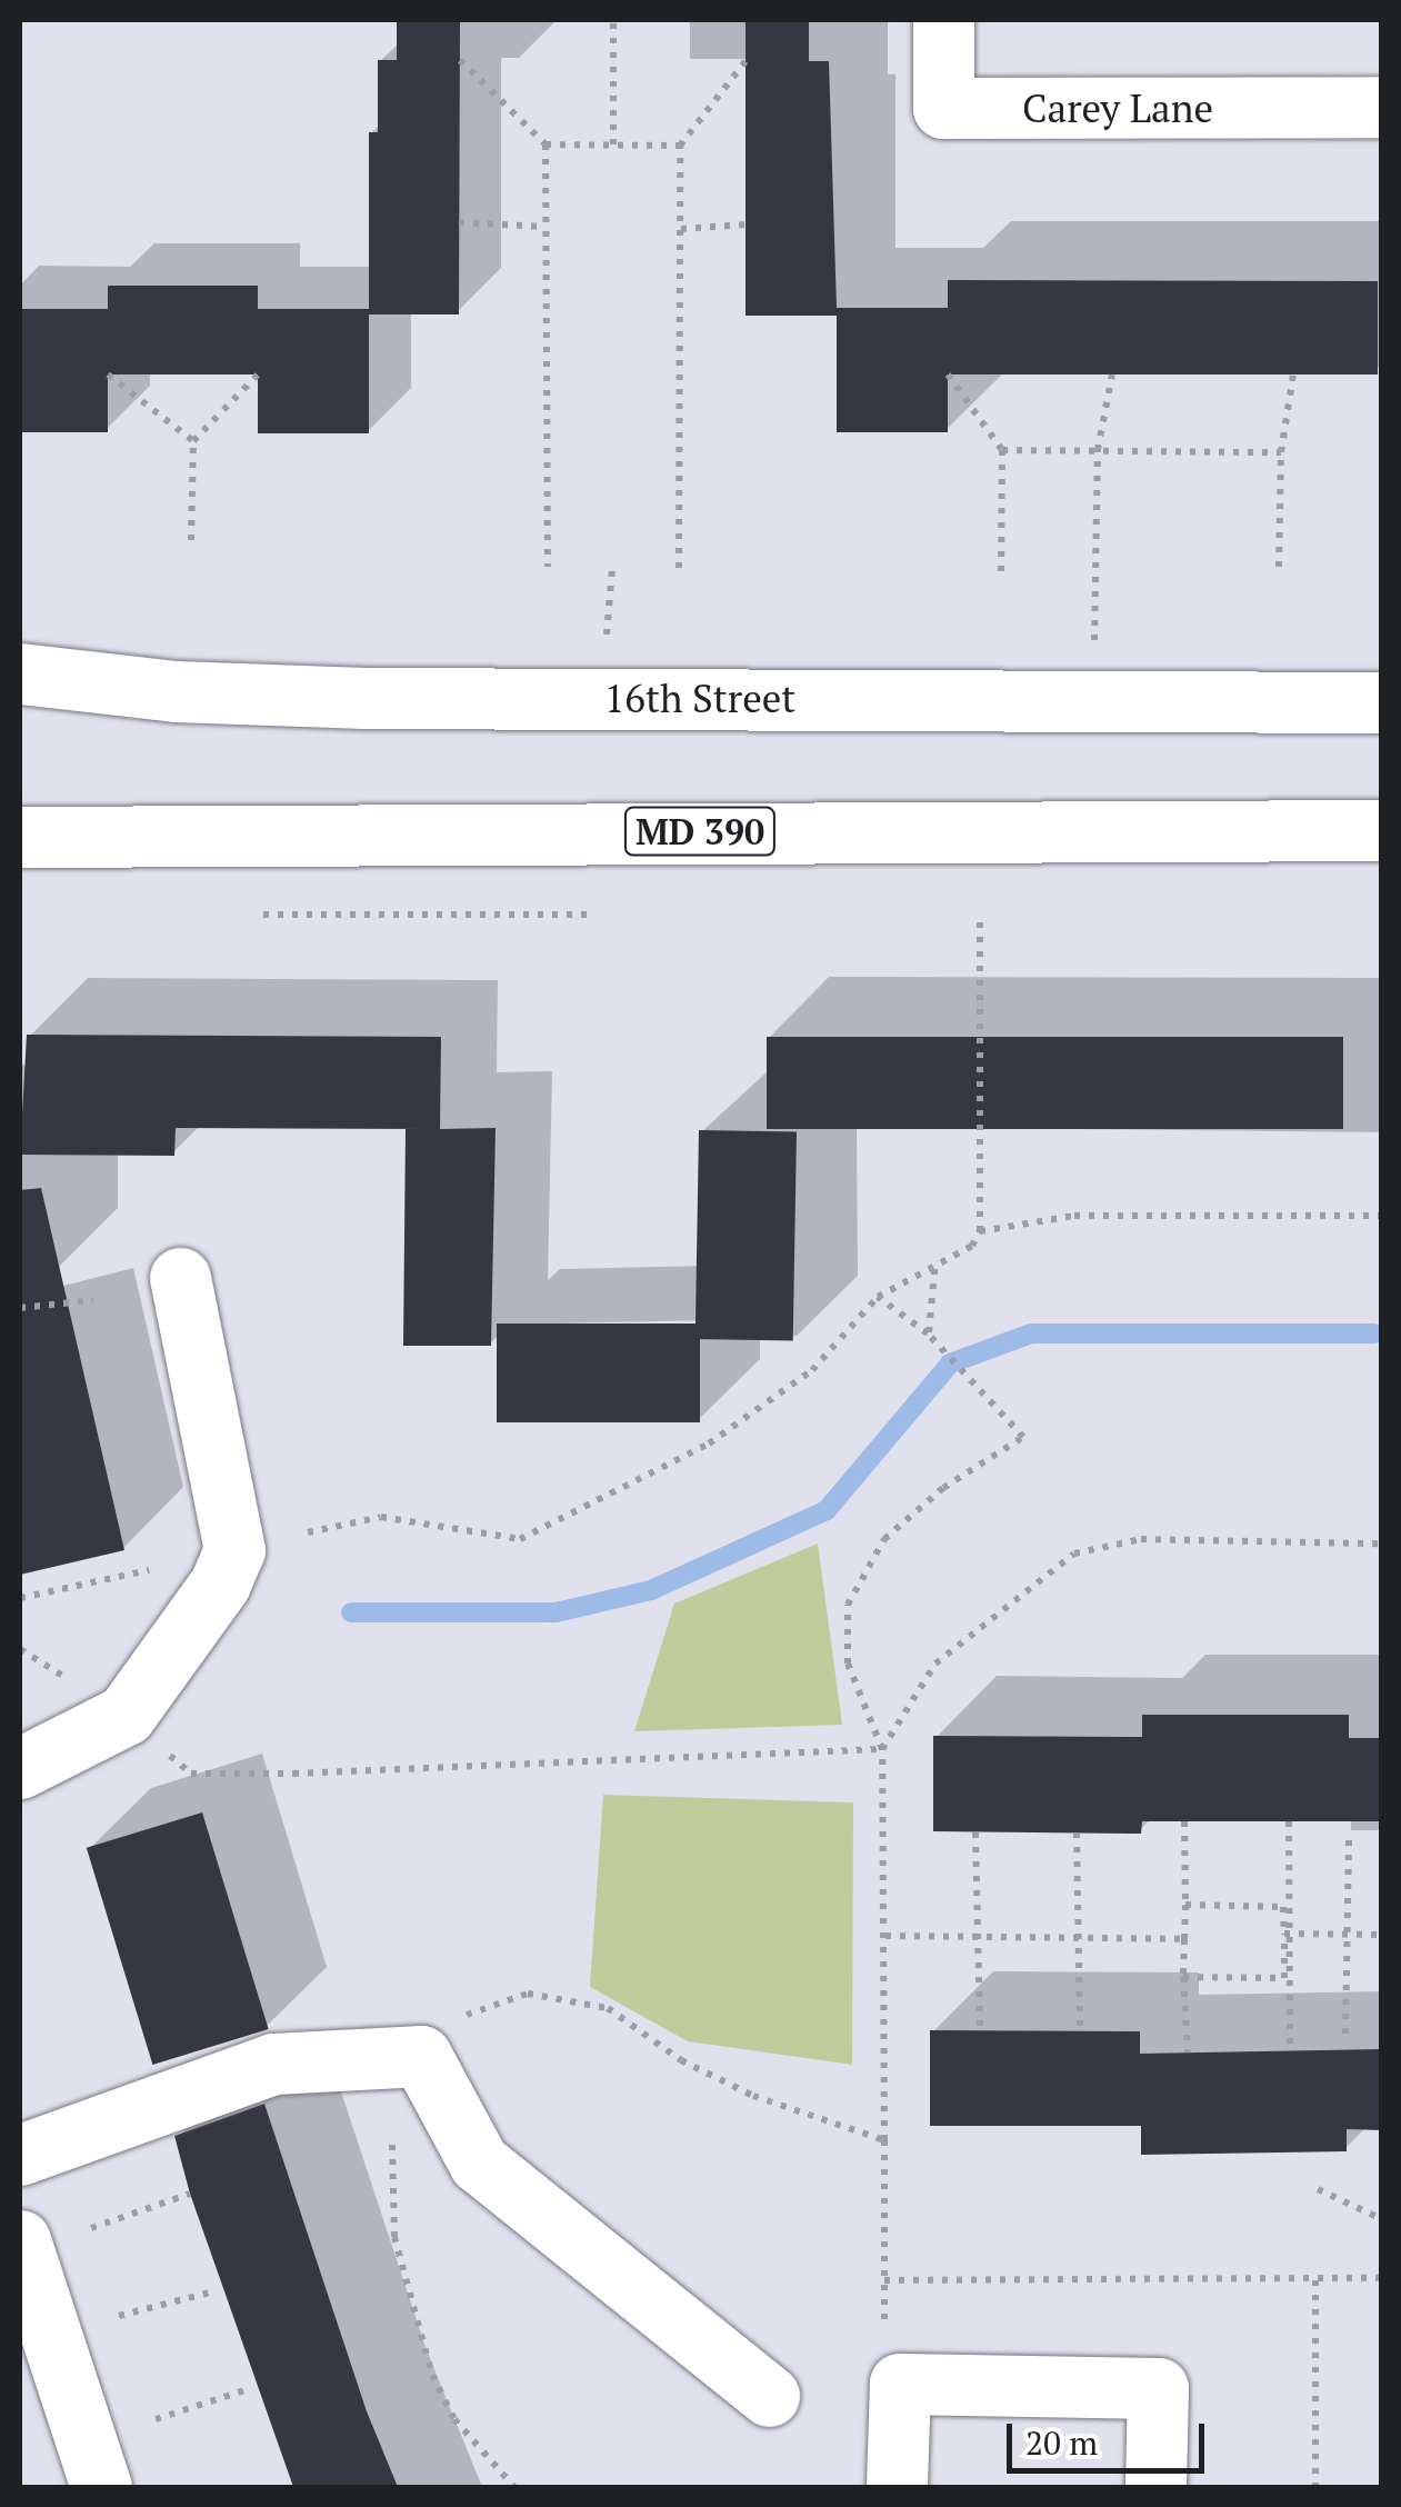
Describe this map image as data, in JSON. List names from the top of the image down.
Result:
{
  "streets": {
    "main road": ["Carey Lane", "16th Street", "MD 390"]
  },
  "scale_bar": "20 m"
}
